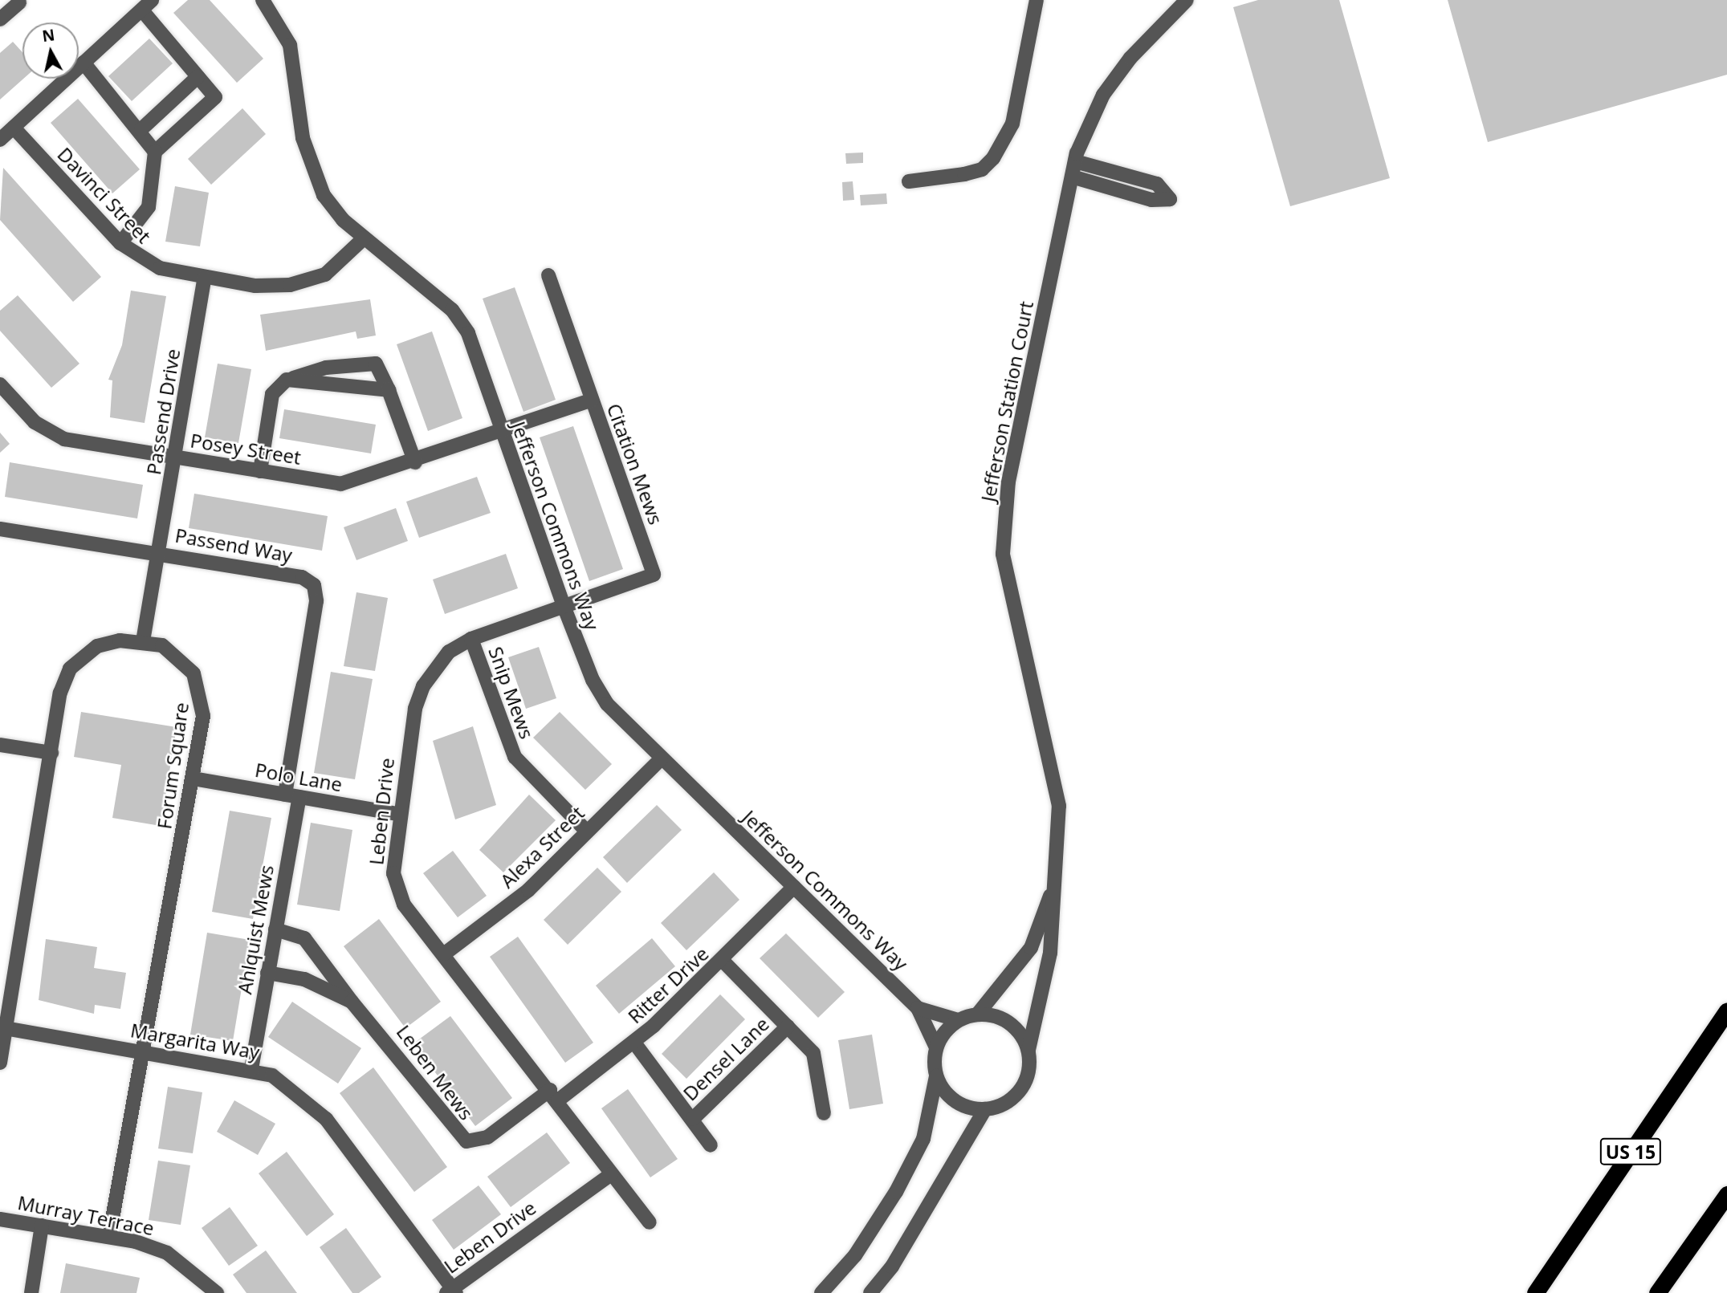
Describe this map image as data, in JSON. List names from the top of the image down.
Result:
{
  "streets": {
    "highway": ["US 15"],
    "street": [
      "Davinci Street",
      "Jefferson Station Court",
      "Passend Drive",
      "Posey Street",
      "Citation Mews",
      "Jefferson Commons Way",
      "Passend Way",
      "Snip Mews",
      "Forum Square",
      "Polo Lane",
      "Leben Drive",
      "Alexa Street",
      "Ahlquist Mews",
      "Ritter Drive",
      "Margarita Way",
      "Densel Lane",
      "Leben Mews",
      "Murray Terrace"
    ]
  },
  "crossings": [
    ["Davinci Street", "Passend Drive"],
    ["Davinci Street", "Jefferson Commons Way"],
    ["Jefferson Station Court", "Jefferson Commons Way"],
    ["Passend Drive", "Posey Street"],
    ["Passend Drive", "Passend Way"],
    ["Passend Drive", "Forum Square"],
    ["Posey Street", "Citation Mews"],
    ["Posey Street", "Jefferson Commons Way"],
    ["Citation Mews", "Jefferson Commons Way"],
    ["Citation Mews", "Leben Drive"],
    ["Jefferson Commons Way", "Leben Drive"],
    ["Jefferson Commons Way", "Alexa Street"],
    ["Jefferson Commons Way", "Ritter Drive"],
    ["Passend Way", "Polo Lane"],
    ["Passend Way", "Ahlquist Mews"],
    ["Snip Mews", "Leben Drive"],
    ["Snip Mews", "Alexa Street"],
    ["Forum Square", "Polo Lane"],
    ["Forum Square", "Margarita Way"],
    ["Forum Square", "Murray Terrace"],
    ["Polo Lane", "Leben Drive"],
    ["Polo Lane", "Ahlquist Mews"],
    ["Leben Drive", "Alexa Street"],
    ["Leben Drive", "Ritter Drive"],
    ["Leben Drive", "Margarita Way"],
    ["Leben Drive", "Leben Mews"],
    ["Ahlquist Mews", "Margarita Way"],
    ["Ahlquist Mews", "Leben Mews"],
    ["Ritter Drive", "Leben Mews"]
  ],
  "north": "top"
}
